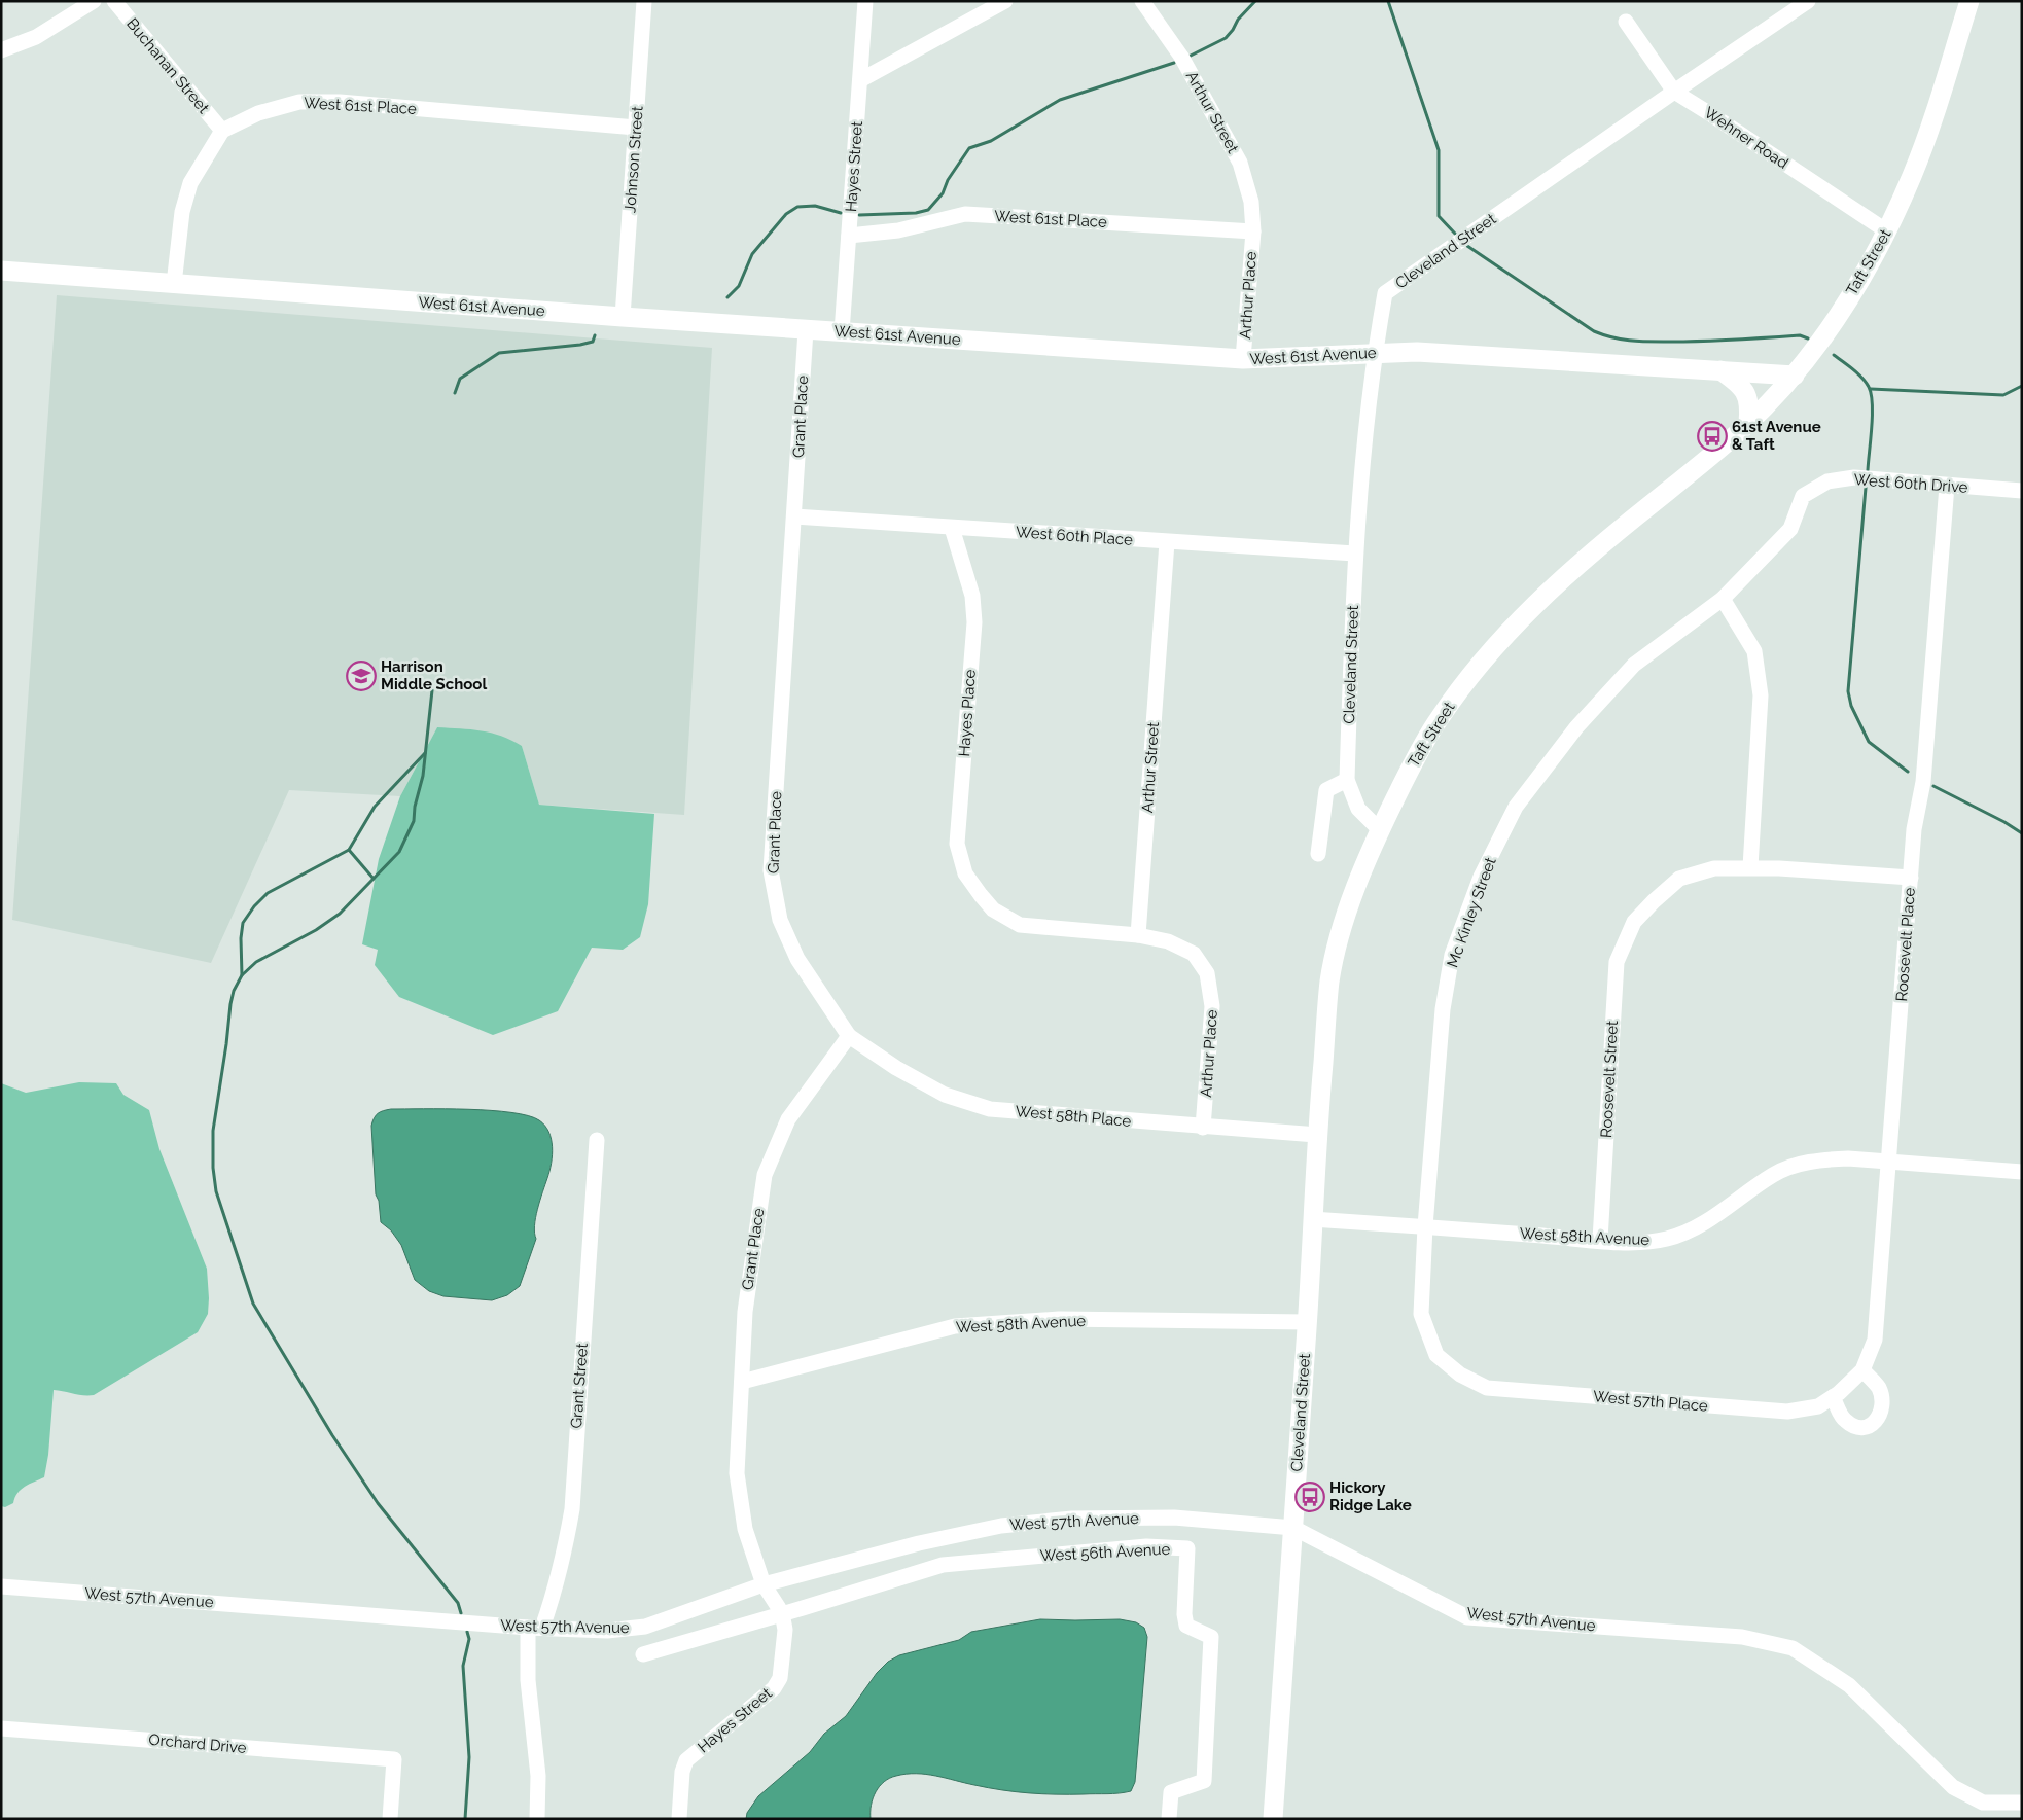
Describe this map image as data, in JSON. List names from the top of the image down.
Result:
{
  "streets": {
    "main road": ["Cleveland Street", "Taft Street", "West 61st Avenue"],
    "street": [
      "Buchanan Street",
      "West 61st Place",
      "Arthur Street",
      "Wehner Road",
      "Johnson Street",
      "Hayes Street",
      "Arthur Place",
      "Grant Place",
      "West 60th Drive",
      "West 60th Place",
      "Hayes Place",
      "Mc Kinley Street",
      "Roosevelt Place",
      "Roosevelt Street",
      "West 58th Place",
      "West 58th Avenue",
      "Grant Street",
      "West 57th Place",
      "West 57th Avenue",
      "West 56th Avenue",
      "Orchard Drive"
    ]
  },
  "crossings": [
    ["Buchanan Street", "West 61st Place"],
    ["West 61st Place", "Arthur Street"],
    ["West 61st Place", "Johnson Street"],
    ["West 61st Place", "Hayes Street"],
    ["West 61st Place", "Arthur Place"],
    ["Arthur Street", "Arthur Place"],
    ["Arthur Street", "West 60th Place"],
    ["Arthur Street", "Hayes Place"],
    ["Wehner Road", "Cleveland Street"],
    ["Wehner Road", "Taft Street"],
    ["Johnson Street", "West 61st Avenue"],
    ["Hayes Street", "West 61st Avenue"],
    ["Hayes Street", "Grant Place"],
    ["Hayes Street", "West 58th Avenue"],
    ["Hayes Street", "West 57th Avenue"],
    ["Hayes Street", "West 56th Avenue"],
    ["Cleveland Street", "Taft Street"],
    ["Cleveland Street", "West 61st Avenue"],
    ["Cleveland Street", "West 60th Place"],
    ["Cleveland Street", "West 58th Place"],
    ["Cleveland Street", "West 58th Avenue"],
    ["Cleveland Street", "West 57th Avenue"],
    ["Taft Street", "West 61st Avenue"],
    ["Arthur Place", "West 61st Avenue"],
    ["Arthur Place", "Hayes Place"],
    ["Arthur Place", "West 58th Place"],
    ["West 61st Avenue", "Grant Place"],
    ["Grant Place", "West 60th Place"],
    ["Grant Place", "West 58th Place"],
    ["Grant Place", "West 58th Avenue"],
    ["West 60th Drive", "Mc Kinley Street"],
    ["West 60th Drive", "Roosevelt Place"],
    ["West 60th Place", "Hayes Place"],
    ["Mc Kinley Street", "West 58th Avenue"],
    ["Mc Kinley Street", "West 57th Place"],
    ["Roosevelt Place", "Roosevelt Street"],
    ["Roosevelt Place", "West 58th Avenue"],
    ["Roosevelt Place", "West 57th Place"],
    ["Roosevelt Street", "West 58th Avenue"],
    ["Grant Street", "West 57th Avenue"]
  ],
  "places": {
    "bus stop": ["61st Avenue & Taft", "Hickory Ridge Lake"],
    "school or university": ["Harrison Middle School"]
  }
}
